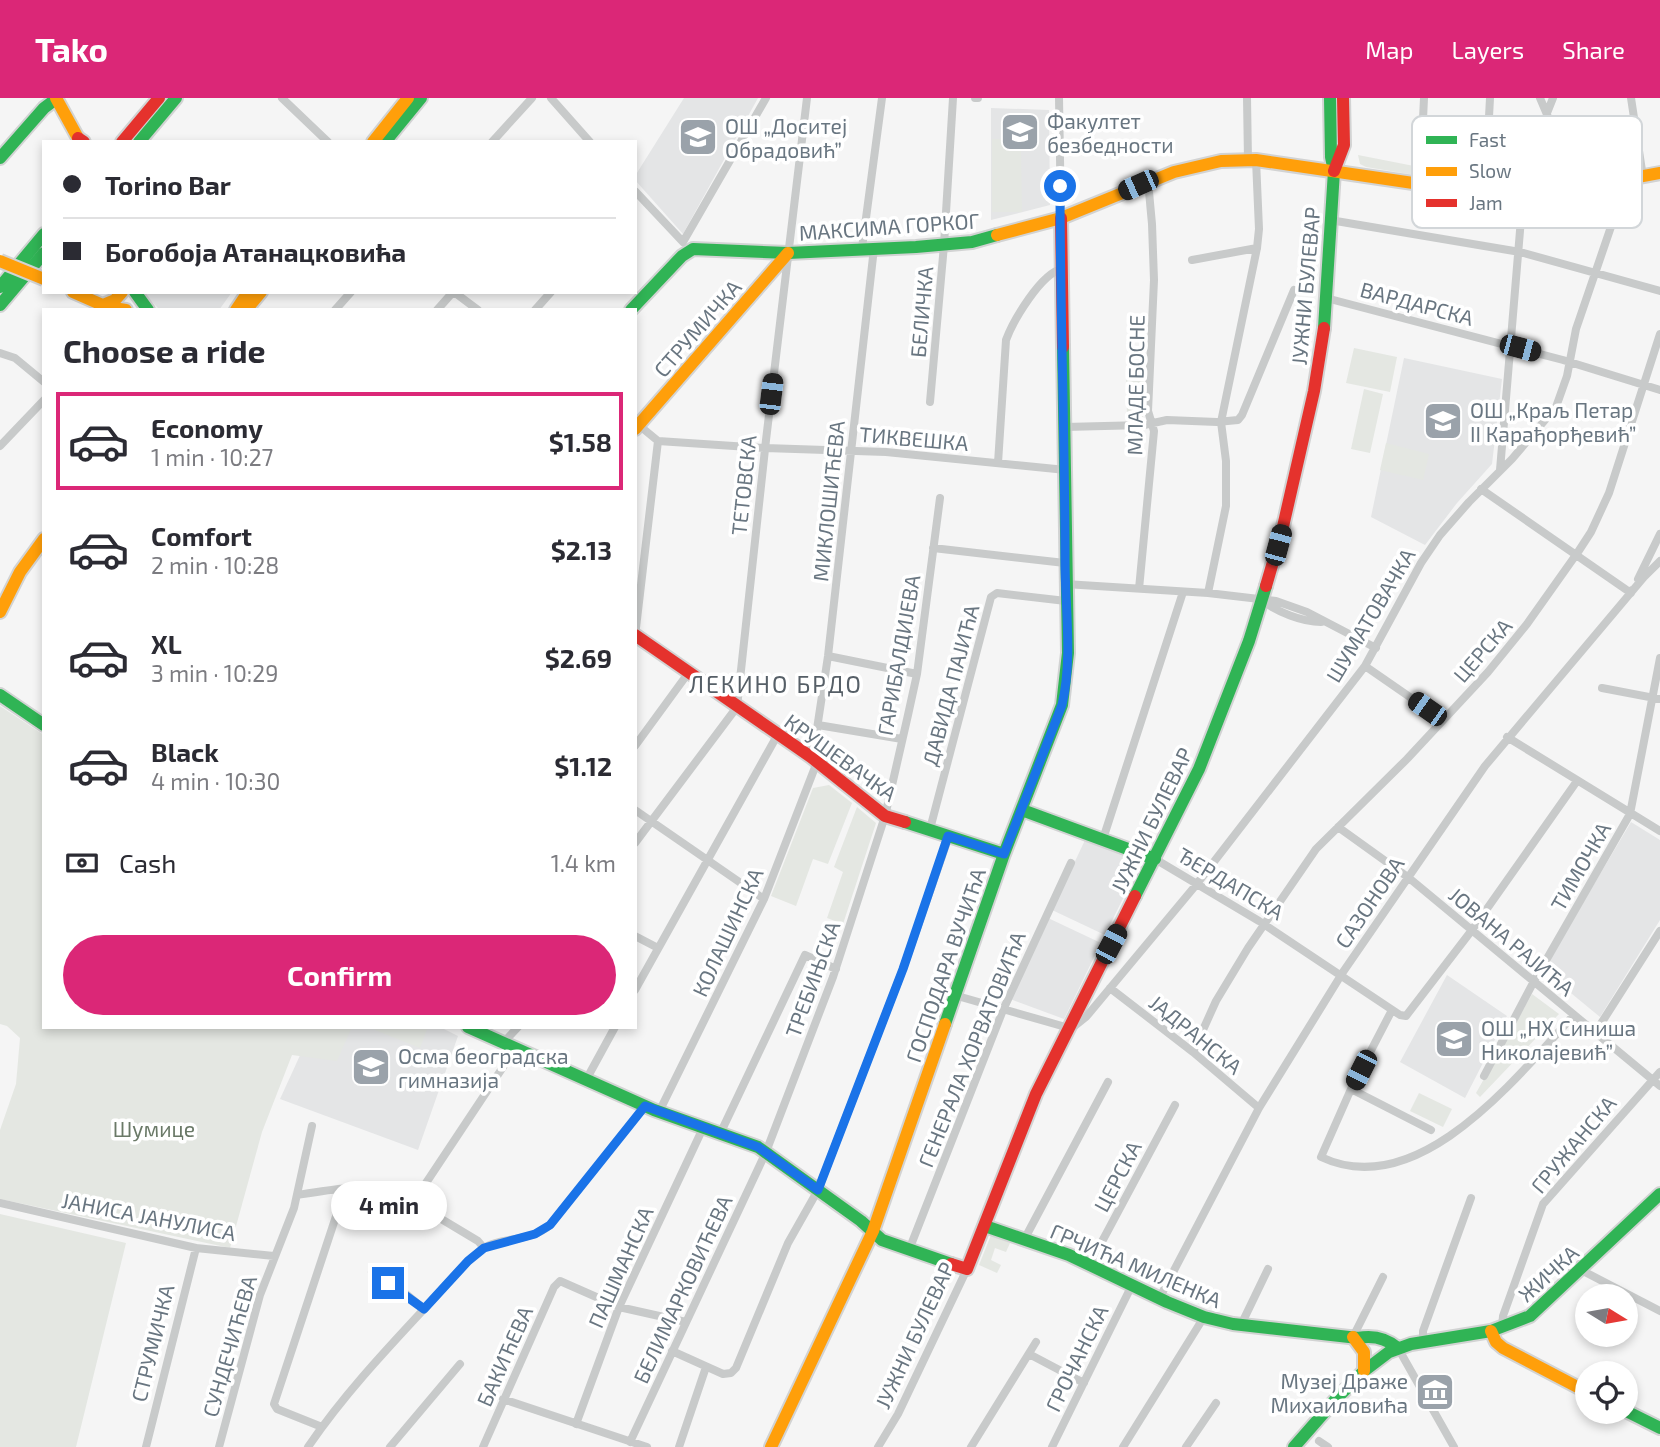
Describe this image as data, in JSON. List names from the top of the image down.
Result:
{
  "streets": {
    "main road": [
      "МАКСИМА ГОРКОГ",
      "ЈУЖНИ БУЛЕВАР",
      "СТРУМИЧКА",
      "КРУШЕВАЧКА",
      "ЂЕРДАПСКА",
      "ГОСПОДАРА ВУЧИЋА",
      "ГРЧИЋА МИЛЕНКА",
      "ЖИЧКА"
    ],
    "street": [
      "ВАРДАРСКА",
      "БЕЛИЧКА",
      "МЛАДЕ БОСНЕ",
      "ТИКВЕШКА",
      "ТЕТОВСКА",
      "МИКЛОШИЋЕВА",
      "ШУМАТОВАЧКА",
      "ЦЕРСКА",
      "ГАРИБАЛДИЈЕВА",
      "ДАВИДА ПАЈИЋА",
      "ТИМОЧКА",
      "САЗОНОВА",
      "КОЛАШИНСКА",
      "ЈОВАНА РАЈИЋА",
      "ТРЕБИЊСКА",
      "ЈАДРАНСКА",
      "ГЕНЕРАЛА ХОРВАТОВИЋА",
      "ГРУЖАНСКА",
      "ЈАНИСА ЈАНУЛИСА",
      "ПАШМАНСКА",
      "БЕЛИМАРКОВИЋЕВА",
      "СУНДЕЧИЋЕВА",
      "БАКИЋЕВА",
      "ГРОЧАНСКА"
    ]
  },
  "crossings": [
    ["МАКСИМА ГОРКОГ", "ЈУЖНИ БУЛЕВАР"],
    ["МАКСИМА ГОРКОГ", "БЕЛИЧКА"],
    ["МАКСИМА ГОРКОГ", "СТРУМИЧКА"],
    ["МАКСИМА ГОРКОГ", "МЛАДЕ БОСНЕ"],
    ["МАКСИМА ГОРКОГ", "ТЕТОВСКА"],
    ["МАКСИМА ГОРКОГ", "МИКЛОШИЋЕВА"],
    ["МАКСИМА ГОРКОГ", "ГОСПОДАРА ВУЧИЋА"],
    ["ЈУЖНИ БУЛЕВАР", "ВАРДАРСКА"],
    ["ЈУЖНИ БУЛЕВАР", "ШУМАТОВАЧКА"],
    ["ЈУЖНИ БУЛЕВАР", "ЂЕРДАПСКА"],
    ["ЈУЖНИ БУЛЕВАР", "ГРЧИЋА МИЛЕНКА"],
    ["ВАРДАРСКА", "ШУМАТОВАЧКА"],
    ["ВАРДАРСКА", "ЦЕРСКА"],
    ["СТРУМИЧКА", "ТЕТОВСКА"],
    ["СТРУМИЧКА", "ЈАНИСА ЈАНУЛИСА"],
    ["ТИКВЕШКА", "ТЕТОВСКА"],
    ["ТИКВЕШКА", "МИКЛОШИЋЕВА"],
    ["ТИКВЕШКА", "ГОСПОДАРА ВУЧИЋА"],
    ["ТЕТОВСКА", "КРУШЕВАЧКА"],
    ["МИКЛОШИЋЕВА", "КРУШЕВАЧКА"],
    ["МИКЛОШИЋЕВА", "КОЛАШИНСКА"],
    ["ШУМАТОВАЧКА", "ЂЕРДАПСКА"],
    ["ШУМАТОВАЧКА", "ЈАДРАНСКА"],
    ["ЦЕРСКА", "ЂЕРДАПСКА"],
    ["ЦЕРСКА", "ЈОВАНА РАЈИЋА"],
    ["ЦЕРСКА", "ЈАДРАНСКА"],
    ["ЦЕРСКА", "ГРЧИЋА МИЛЕНКА"],
    ["ГАРИБАЛДИЈЕВА", "КРУШЕВАЧКА"],
    ["ГАРИБАЛДИЈЕВА", "ТРЕБИЊСКА"],
    ["ДАВИДА ПАЈИЋА", "КРУШЕВАЧКА"],
    ["ДАВИДА ПАЈИЋА", "ГОСПОДАРА ВУЧИЋА"],
    ["КРУШЕВАЧКА", "КОЛАШИНСКА"],
    ["КРУШЕВАЧКА", "ГОСПОДАРА ВУЧИЋА"],
    ["КРУШЕВАЧКА", "ТРЕБИЊСКА"],
    ["ТИМОЧКА", "ЈОВАНА РАЈИЋА"],
    ["ЂЕРДАПСКА", "САЗОНОВА"],
    ["ЂЕРДАПСКА", "ЈОВАНА РАЈИЋА"],
    ["ЂЕРДАПСКА", "ГОСПОДАРА ВУЧИЋА"],
    ["САЗОНОВА", "ЈОВАНА РАЈИЋА"],
    ["САЗОНОВА", "ЈАДРАНСКА"],
    ["САЗОНОВА", "ГРЧИЋА МИЛЕНКА"],
    ["ЈОВАНА РАЈИЋА", "ГРУЖАНСКА"],
    ["ТРЕБИЊСКА", "БЕЛИМАРКОВИЋЕВА"],
    ["ГРУЖАНСКА", "ЖИЧКА"],
    ["ЈАНИСА ЈАНУЛИСА", "СУНДЕЧИЋЕВА"],
    ["ГРЧИЋА МИЛЕНКА", "ЖИЧКА"],
    ["ГРЧИЋА МИЛЕНКА", "ГРОЧАНСКА"],
    ["ПАШМАНСКА", "БАКИЋЕВА"]
  ],
  "districts": ["ЛЕКИНО БРДО"],
  "parks": ["Шумице"],
  "places": {
    "school or university": [
      "Факултет безбедности",
      "ОШ „Доситеј Обрадовић”",
      "ОШ „Краљ Петар II Карађорђевић”",
      "ОШ „НХ Синиша Николајевић”",
      "Осма београдска гимназија"
    ],
    "museum": ["Музеј Драже Михаиловића"]
  },
  "legend": ["Fast", "Slow", "Jam"],
  "north": "right",
  "page": {
    "header": "Tako",
    "nav": ["Map", "Layers", "Share"],
    "banner": ["Torino Bar", "Богобоја Атанацковића"],
    "heading": "Choose a ride",
    "list": [
      {
        "name": "Economy",
        "note": "1 min · 10:27",
        "value": "$1.58"
      },
      {
        "name": "Comfort",
        "note": "2 min · 10:28",
        "value": "$2.13"
      },
      {
        "name": "XL",
        "note": "3 min · 10:29",
        "value": "$2.69"
      },
      {
        "name": "Black",
        "note": "4 min · 10:30",
        "value": "$1.12"
      }
    ],
    "pay": ["Cash", "1.4 km"],
    "buttons": "Confirm",
    "bubble": "4 min"
  }
}
